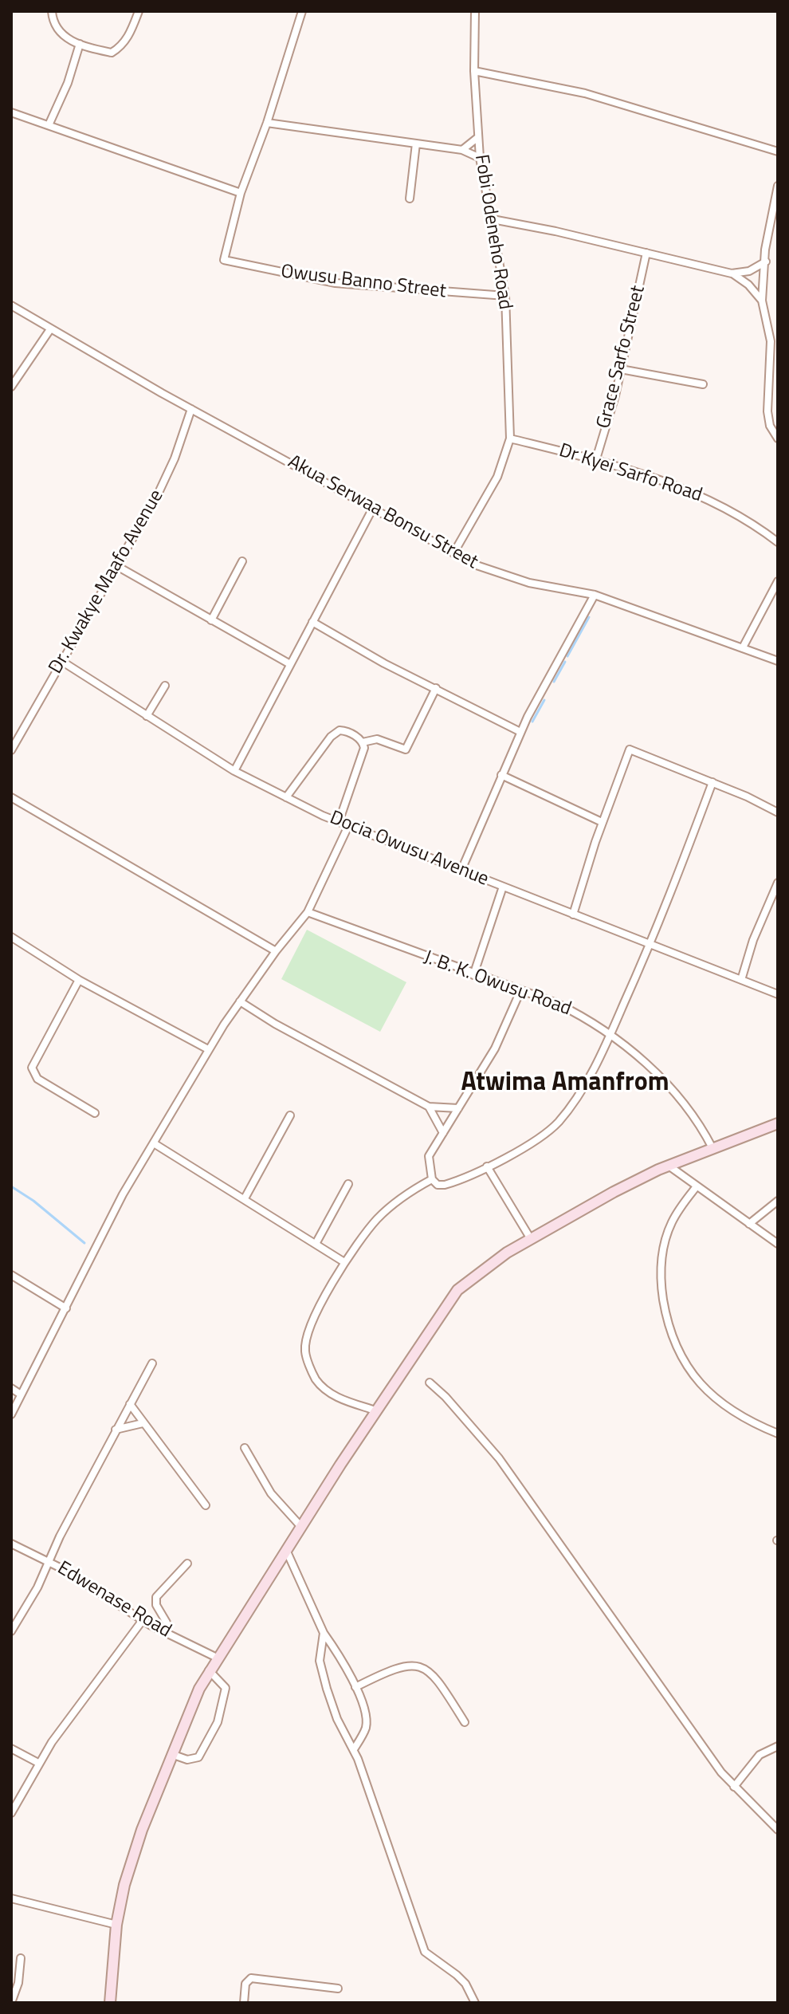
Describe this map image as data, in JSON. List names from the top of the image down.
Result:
{
  "streets": {
    "street": [
      "Fobi Odeneho Road",
      "Owusu Banno Street",
      "Grace Sarfo Street",
      "Dr Kyei Sarfo Road",
      "Akua Serwaa Bonsu Street",
      "Dr. Kwakye Maafo Avenue",
      "Docia Owusu Avenue",
      "J. B. K. Owusu Road",
      "Edwenase Road"
    ]
  },
  "crossings": [
    ["Fobi Odeneho Road", "Owusu Banno Street"],
    ["Fobi Odeneho Road", "Dr Kyei Sarfo Road"],
    ["Fobi Odeneho Road", "Akua Serwaa Bonsu Street"],
    ["Grace Sarfo Street", "Dr Kyei Sarfo Road"],
    ["Akua Serwaa Bonsu Street", "Dr. Kwakye Maafo Avenue"],
    ["Dr. Kwakye Maafo Avenue", "Docia Owusu Avenue"]
  ],
  "districts": ["Atwima Amanfrom"]
}
